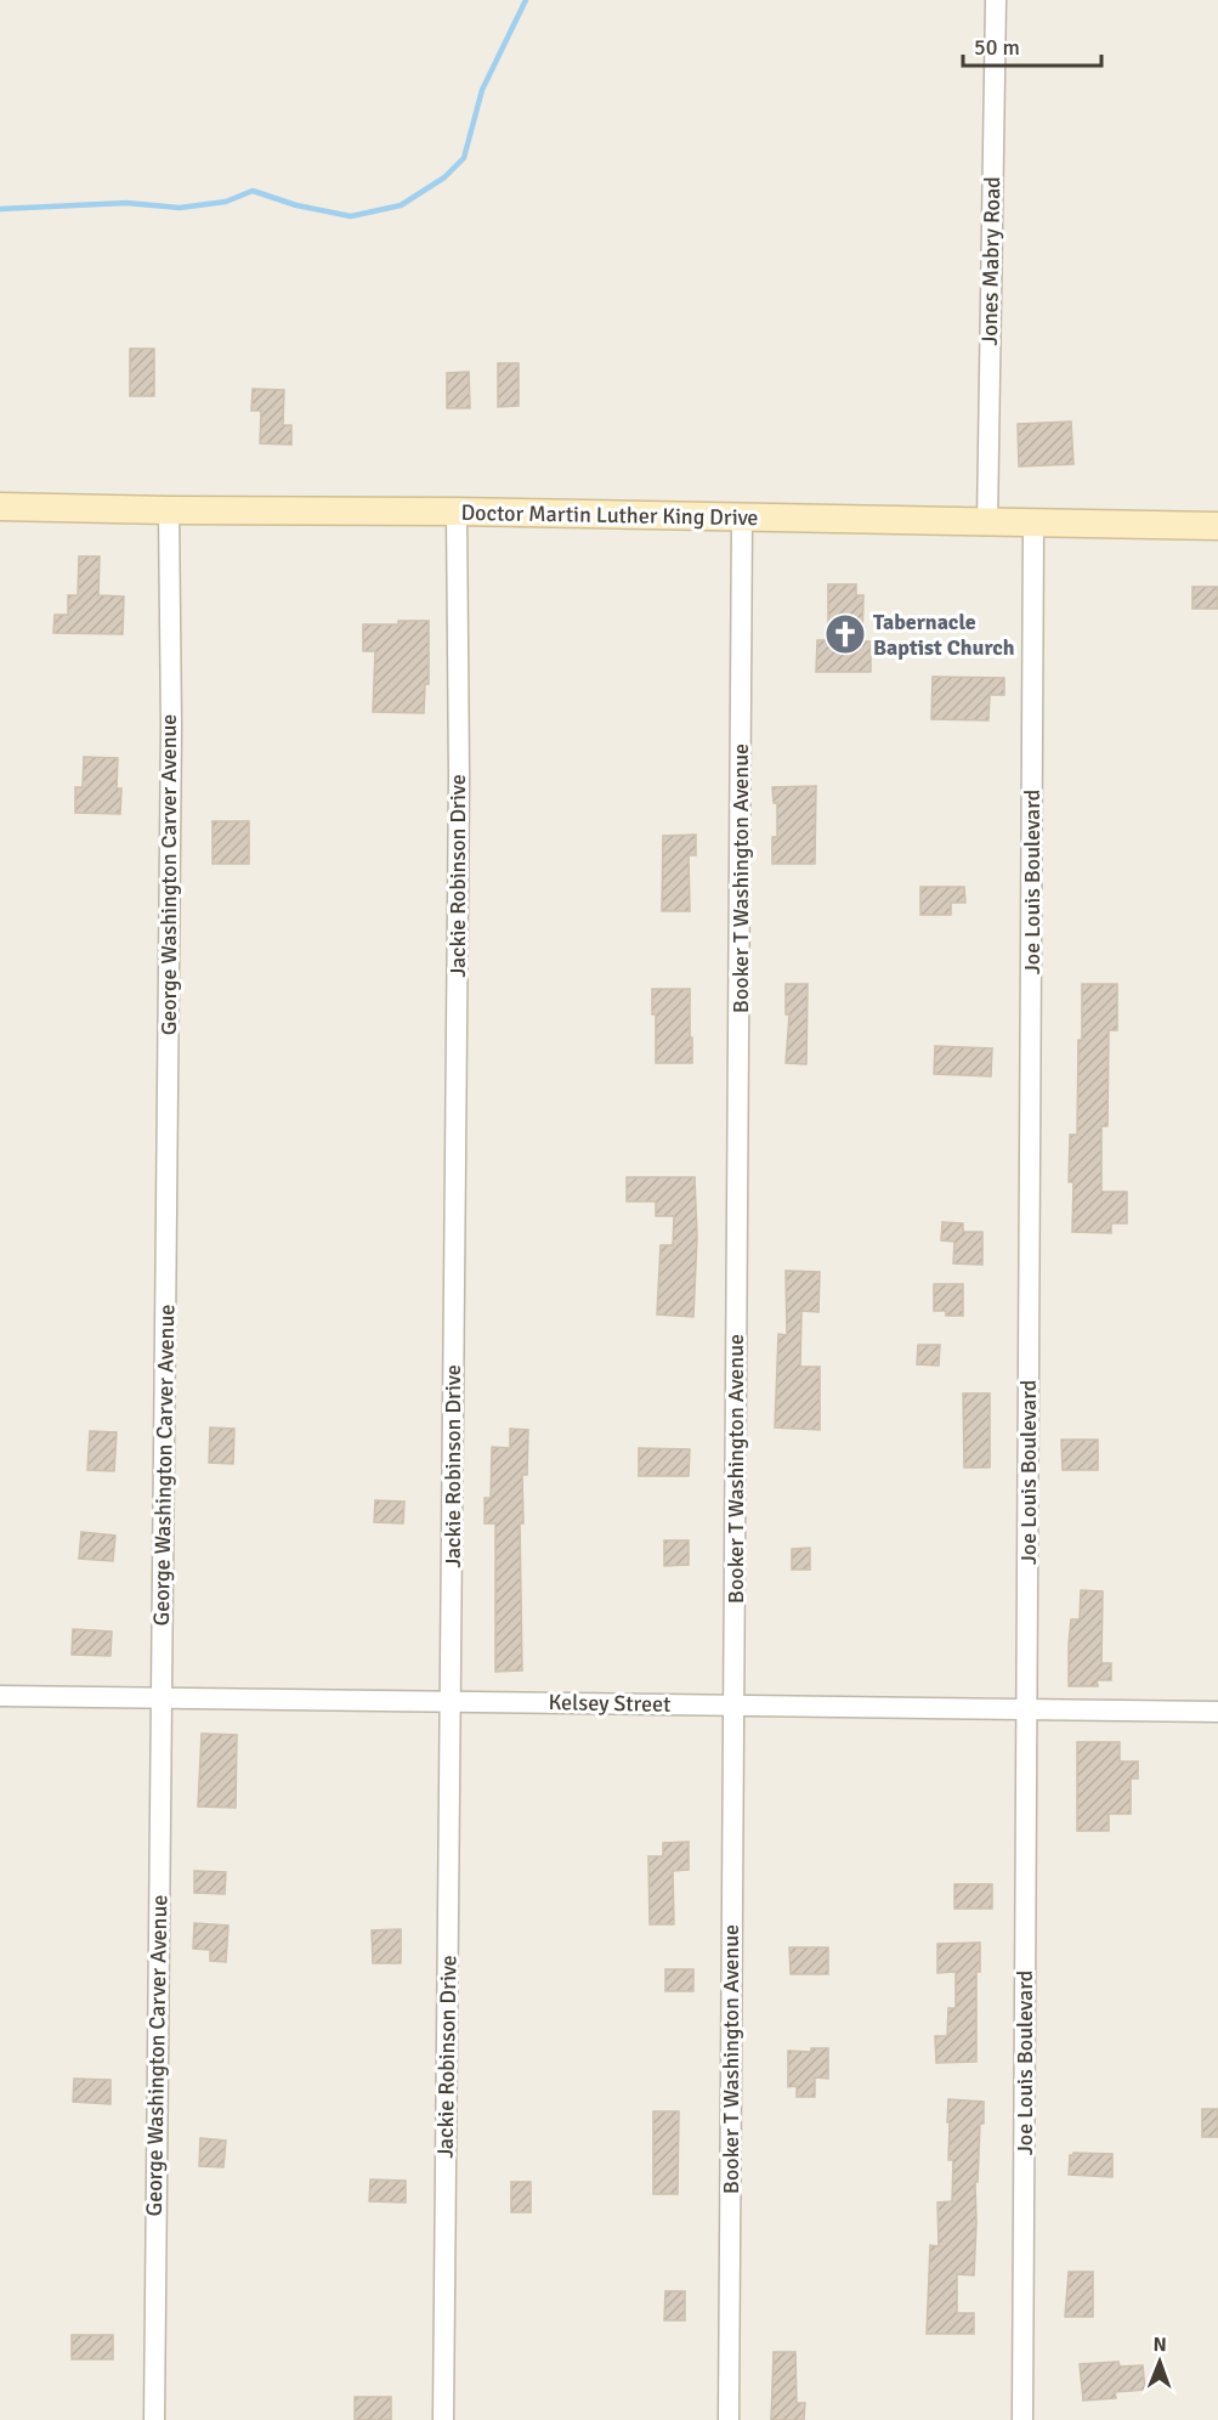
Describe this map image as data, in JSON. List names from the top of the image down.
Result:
{
  "streets": {
    "main road": ["Doctor Martin Luther King Drive"],
    "street": [
      "Jones Mabry Road",
      "George Washington Carver Avenue",
      "Jackie Robinson Drive",
      "Booker T Washington Avenue",
      "Joe Louis Boulevard",
      "Kelsey Street"
    ]
  },
  "crossings": [
    ["Jones Mabry Road", "Doctor Martin Luther King Drive"],
    ["Doctor Martin Luther King Drive", "George Washington Carver Avenue"],
    ["Doctor Martin Luther King Drive", "Jackie Robinson Drive"],
    ["Doctor Martin Luther King Drive", "Booker T Washington Avenue"],
    ["Doctor Martin Luther King Drive", "Joe Louis Boulevard"],
    ["George Washington Carver Avenue", "Kelsey Street"],
    ["Jackie Robinson Drive", "Kelsey Street"],
    ["Booker T Washington Avenue", "Kelsey Street"],
    ["Joe Louis Boulevard", "Kelsey Street"]
  ],
  "places": {
    "church": ["Tabernacle Baptist Church"]
  },
  "scale_bar": "50 m",
  "north": "top"
}
